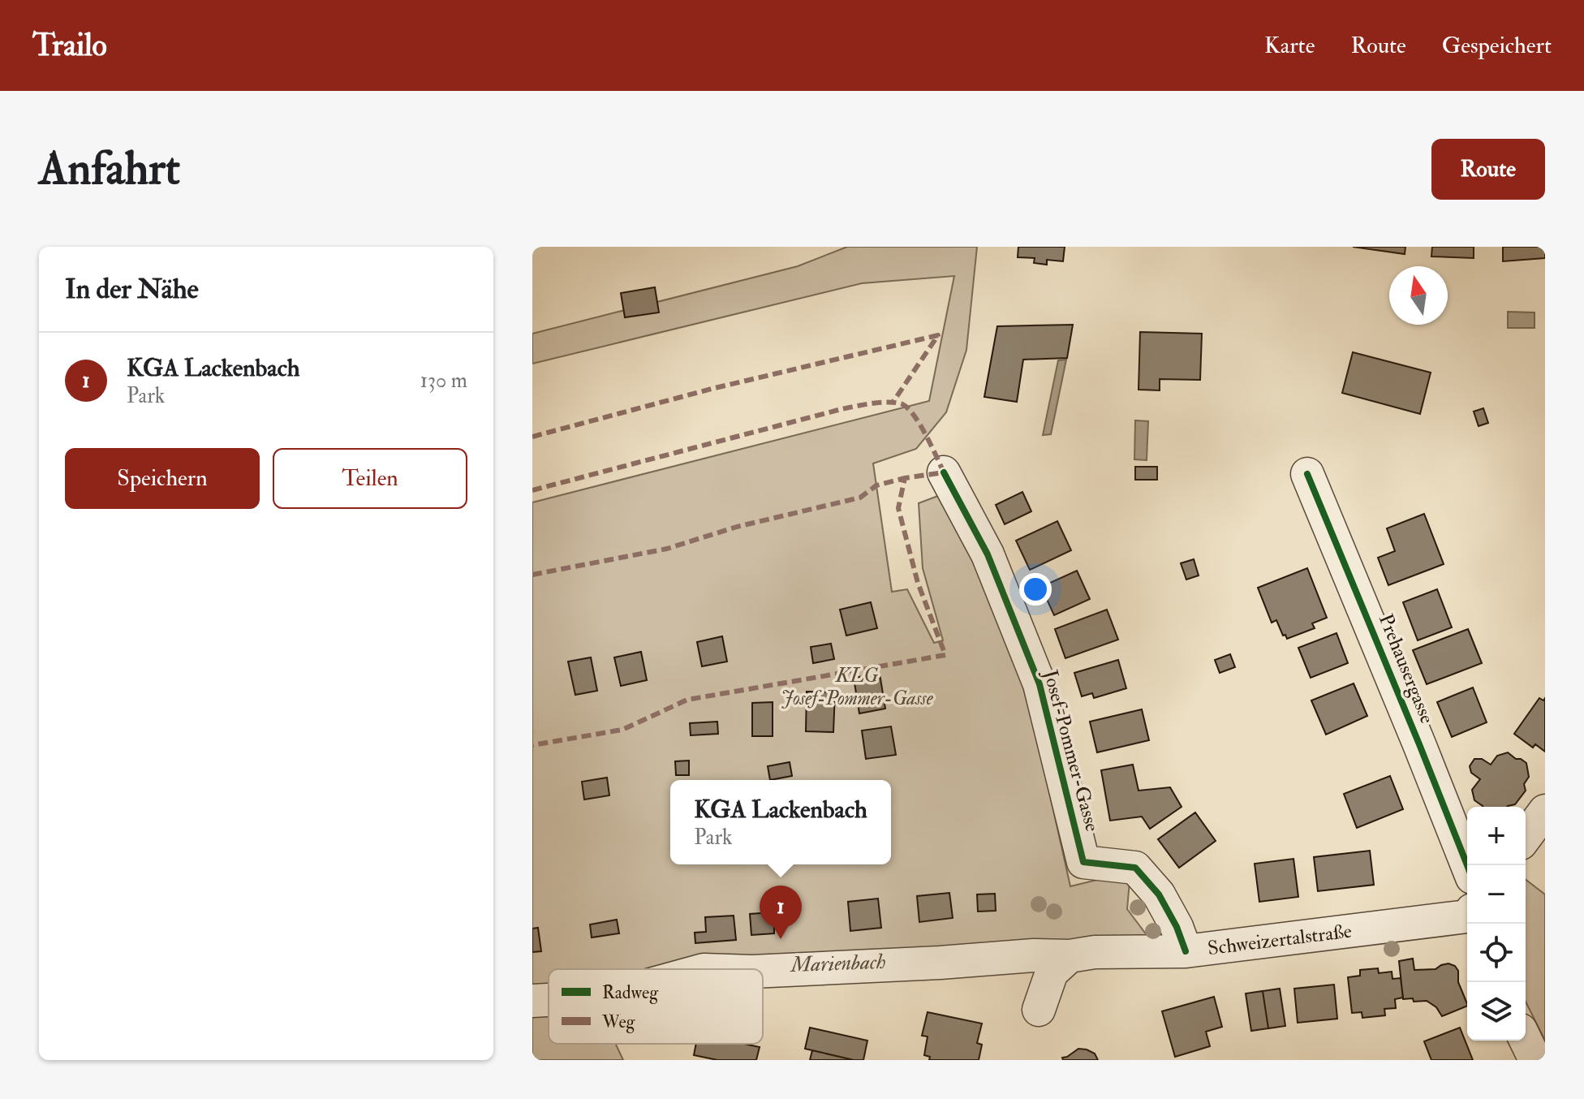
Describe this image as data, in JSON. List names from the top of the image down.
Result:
{
  "streets": {
    "street": ["Prehausergasse", "Josef-Pommer-Gasse", "Schweizertalstraße"]
  },
  "crossings": [
    ["Josef-Pommer-Gasse", "Schweizertalstraße"]
  ],
  "water": ["Marienbach"],
  "parks": ["KLG Josef-Pommer-Gasse"],
  "legend": ["Radweg", "Weg"],
  "north": "top",
  "page": {
    "header": "Trailo",
    "nav": ["Karte", "Route", "Gespeichert"],
    "buttons": [
      "Route",
      ["Speichern", "Teilen"]
    ],
    "title": "Anfahrt",
    "heading": "In der Nähe",
    "list": [
      {
        "mark": "1",
        "name": "KGA Lackenbach",
        "note": "Park",
        "value": "130 m"
      }
    ],
    "popup": ["KGA Lackenbach", "Park"],
    "map_buttons": ["+", "−"],
    "pins": "1"
  }
}
